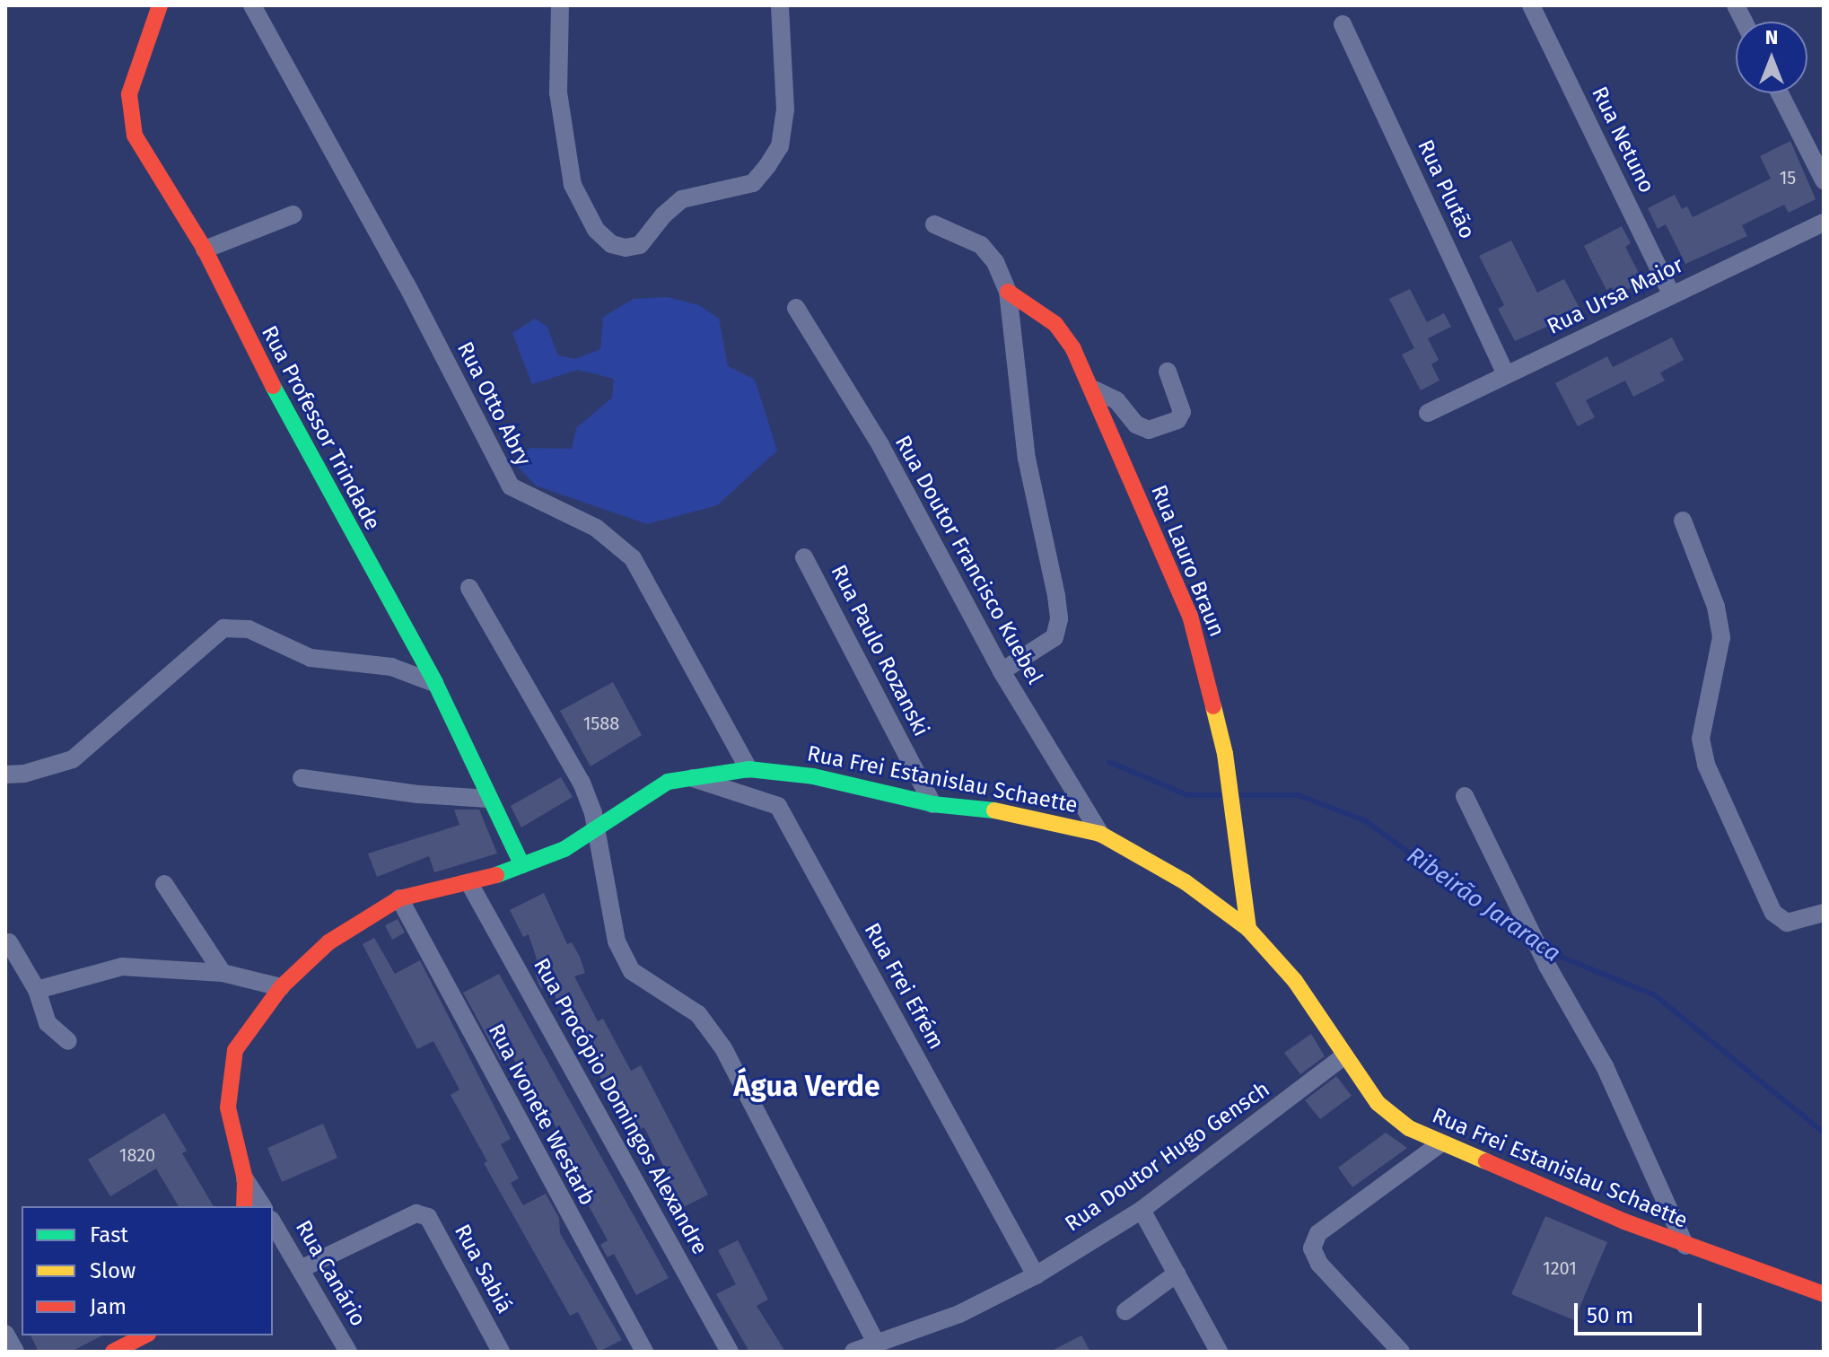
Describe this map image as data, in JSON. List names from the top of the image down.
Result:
{
  "streets": {
    "main road": ["Rua Professor Trindade", "Rua Lauro Braun", "Rua Frei Estanislau Schaette"],
    "street": [
      "Rua Netuno",
      "Rua Plutão",
      "Rua Ursa Maior",
      "Rua Otto Abry",
      "Rua Doutor Francisco Kuebel",
      "Rua Paulo Rozanski",
      "Rua Frei Efrém",
      "Rua Procópio Domingos Alexandre",
      "Rua Ivonete Westarb",
      "Rua Doutor Hugo Gensch",
      "Rua Sabiá",
      "Rua Canário"
    ]
  },
  "crossings": [
    ["Rua Netuno", "Rua Ursa Maior"],
    ["Rua Plutão", "Rua Ursa Maior"],
    ["Rua Otto Abry", "Rua Frei Estanislau Schaette"],
    ["Rua Professor Trindade", "Rua Frei Estanislau Schaette"],
    ["Rua Doutor Francisco Kuebel", "Rua Frei Estanislau Schaette"],
    ["Rua Lauro Braun", "Rua Frei Estanislau Schaette"],
    ["Rua Paulo Rozanski", "Rua Frei Estanislau Schaette"],
    ["Rua Frei Estanislau Schaette", "Rua Frei Efrém"],
    ["Rua Frei Estanislau Schaette", "Rua Procópio Domingos Alexandre"],
    ["Rua Frei Estanislau Schaette", "Rua Ivonete Westarb"],
    ["Rua Frei Estanislau Schaette", "Rua Doutor Hugo Gensch"],
    ["Rua Frei Efrém", "Rua Doutor Hugo Gensch"],
    ["Rua Sabiá", "Rua Canário"]
  ],
  "districts": ["Água Verde"],
  "water": ["Ribeirão Jararaca"],
  "house_numbers": [
    "15",
    "1588",
    "1820",
    "1201"
  ],
  "legend": ["Fast", "Slow", "Jam"],
  "scale_bar": "50 m",
  "north": "top"
}
